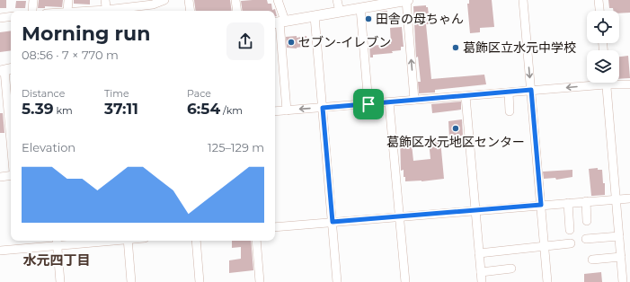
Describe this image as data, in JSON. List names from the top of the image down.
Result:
{
  "districts": ["水元四丁目"],
  "places": [
    "田舎の母ちゃん",
    "セブン-イレブン",
    "葛飾区立水元中学校",
    "葛飾区水元地区センター"
  ],
  "page": {
    "heading": ["Morning run", "08:56 · 7 × 770 m"],
    "stats": [
      ["Distance", "5.39 km"],
      ["Time", "37:11"],
      ["Pace", "6:54 /km"]
    ],
    "chart": ["Elevation", "125–129 m"]
  }
}
